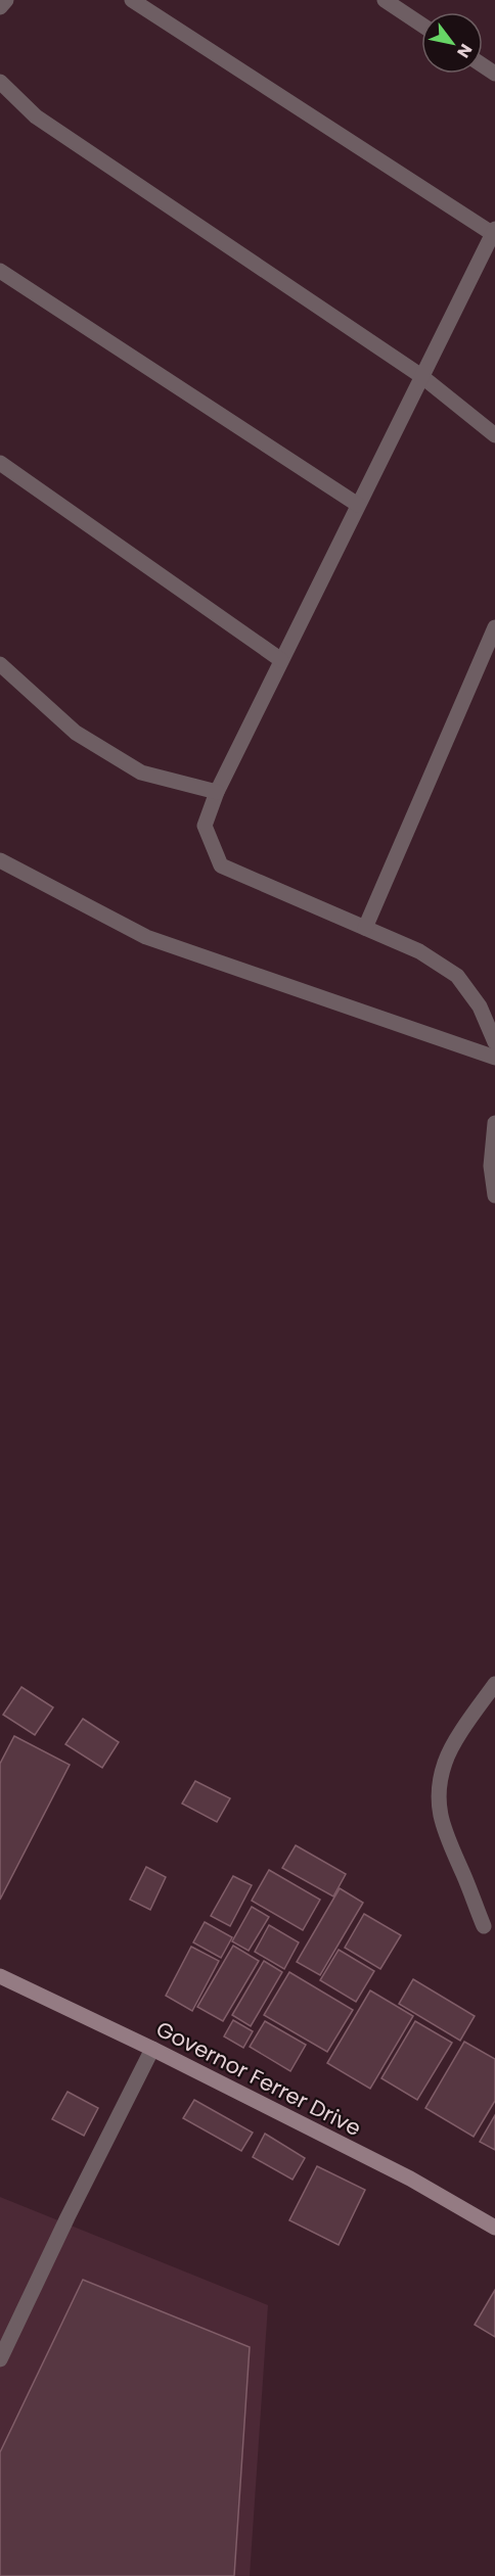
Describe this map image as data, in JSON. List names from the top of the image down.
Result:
{
  "streets": {
    "main road": ["Governor Ferrer Drive"]
  },
  "north": "bottom right"
}
